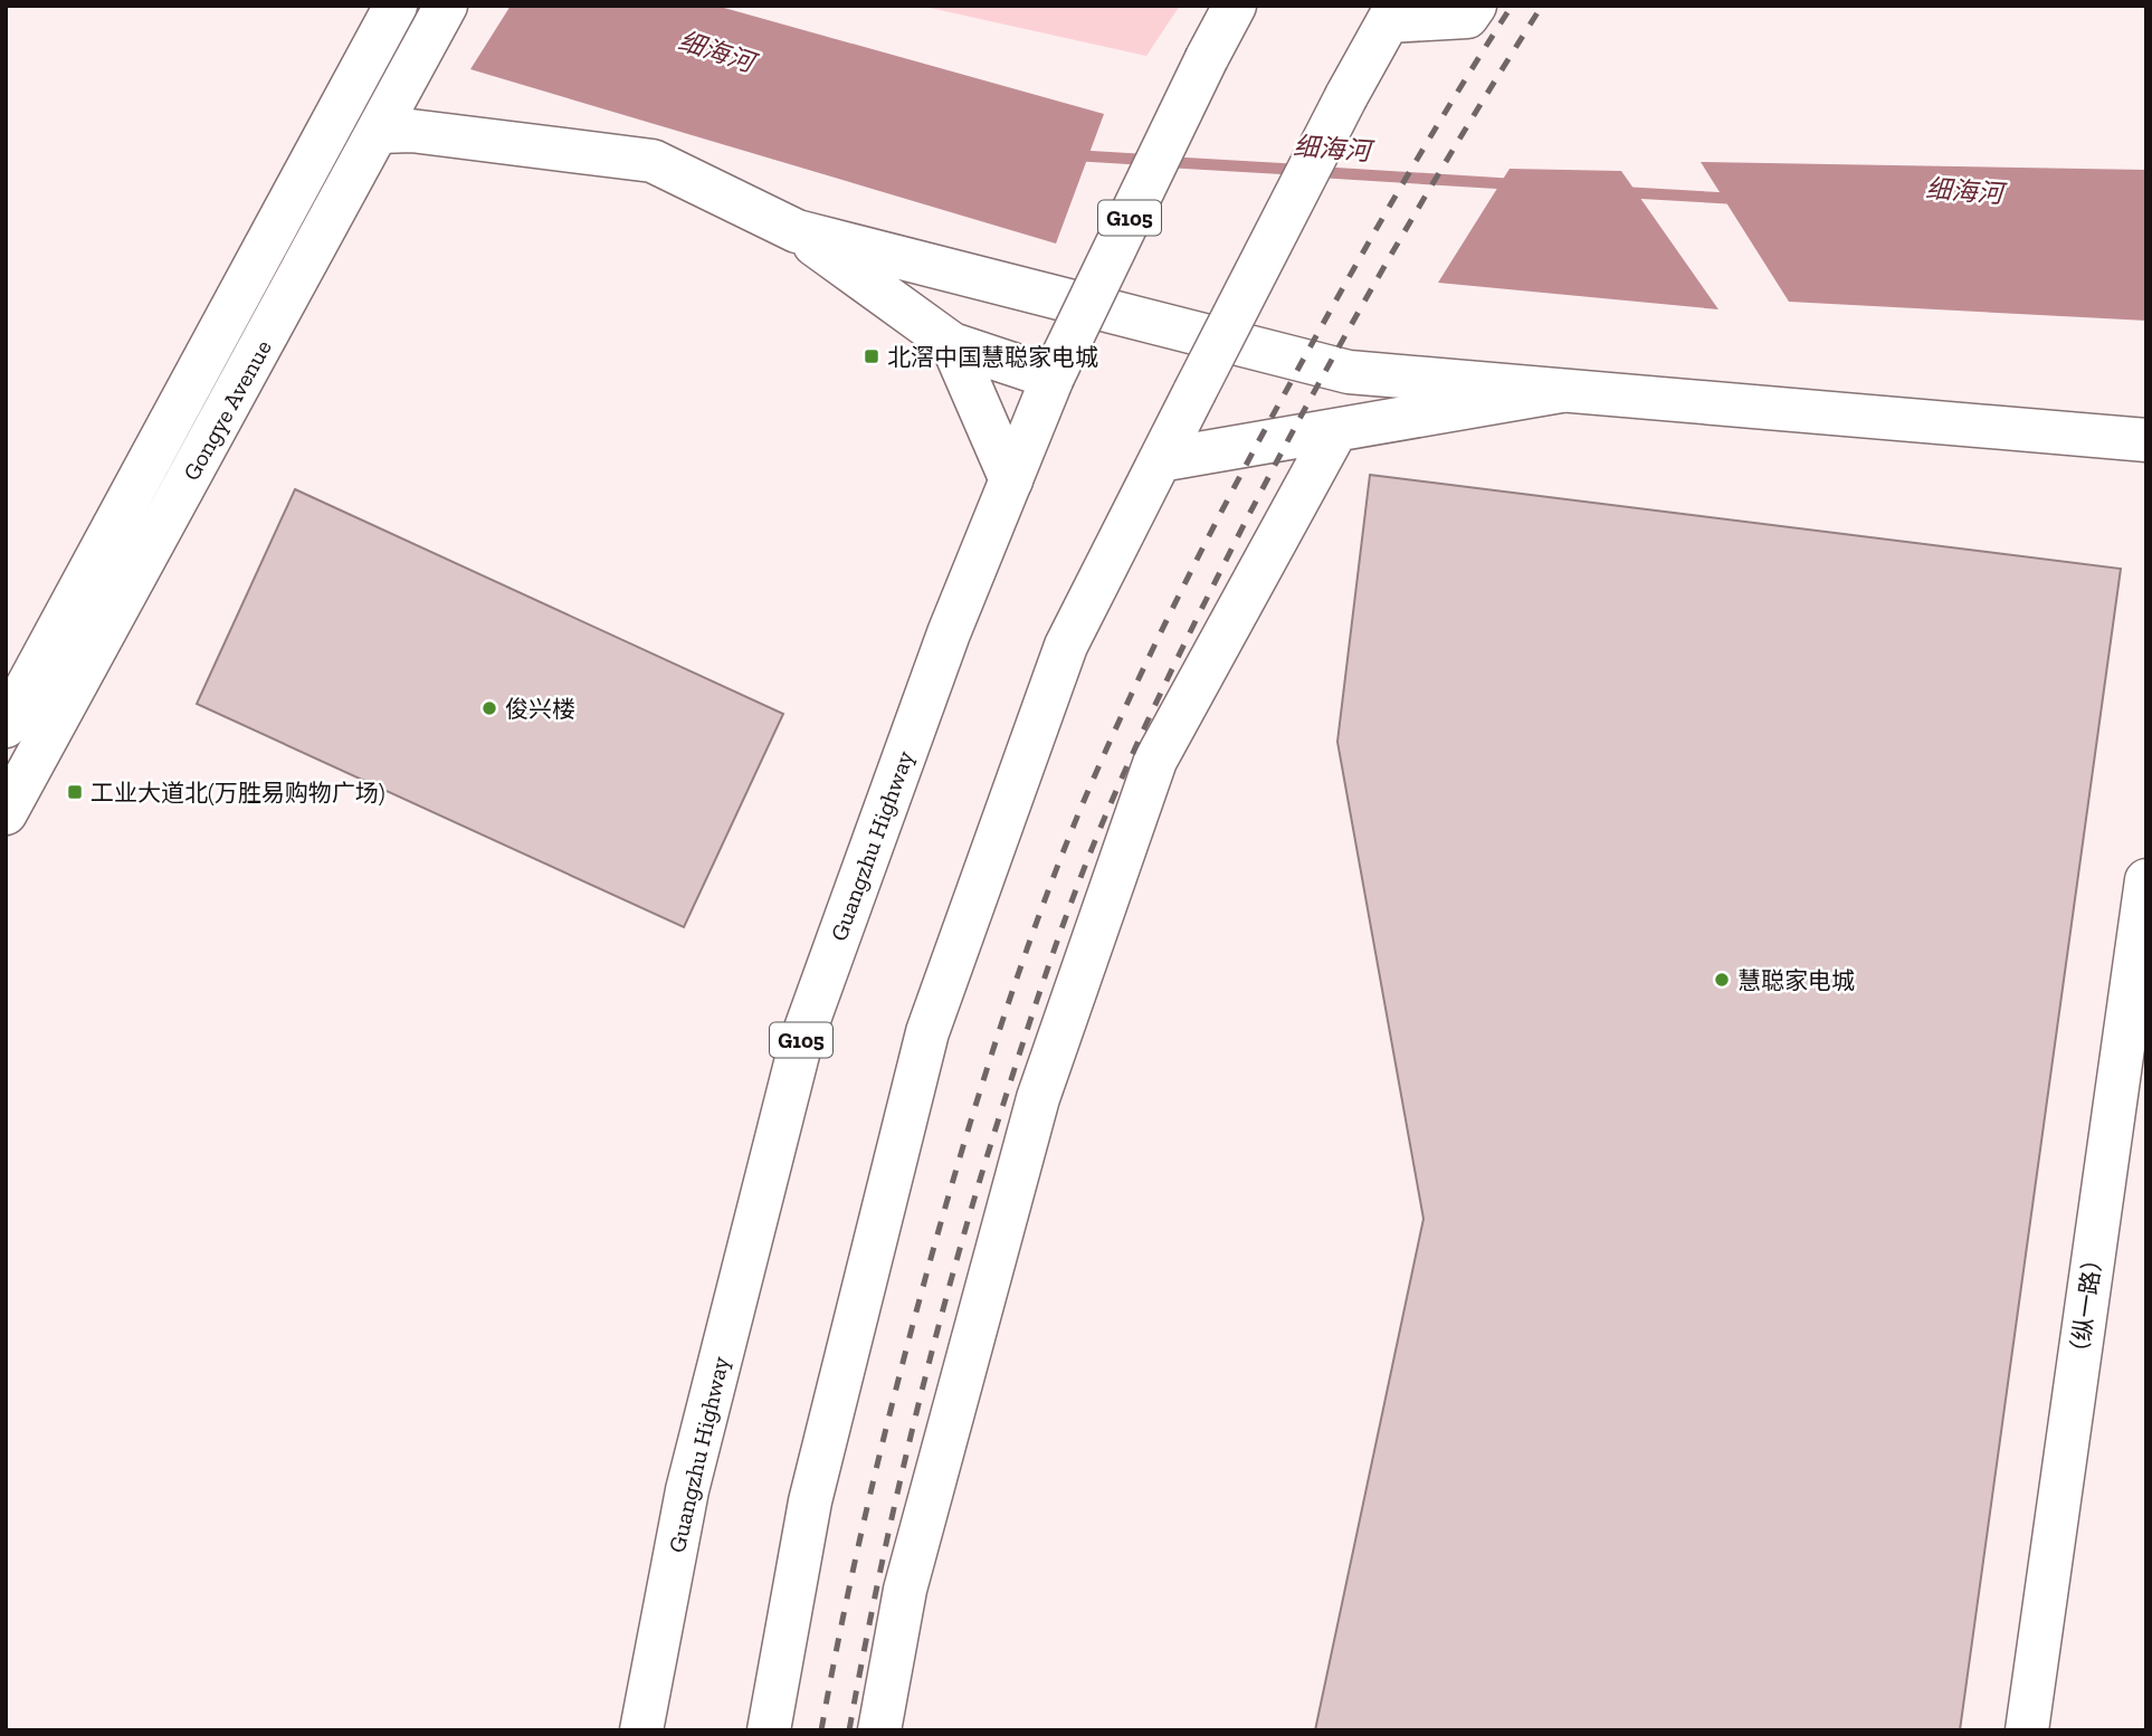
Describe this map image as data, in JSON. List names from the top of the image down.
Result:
{
  "streets": {
    "main road": [
      "G105",
      "Gongye Avenue",
      "Guangzhu Highway",
      "（纵一路）"
    ]
  },
  "water": ["细海河"],
  "places": {
    "transit": ["北滘中国慧聪家电城", "工业大道北(万胜易购物广场)"],
    "other": ["俊兴楼", "慧聪家电城"]
  }
}
